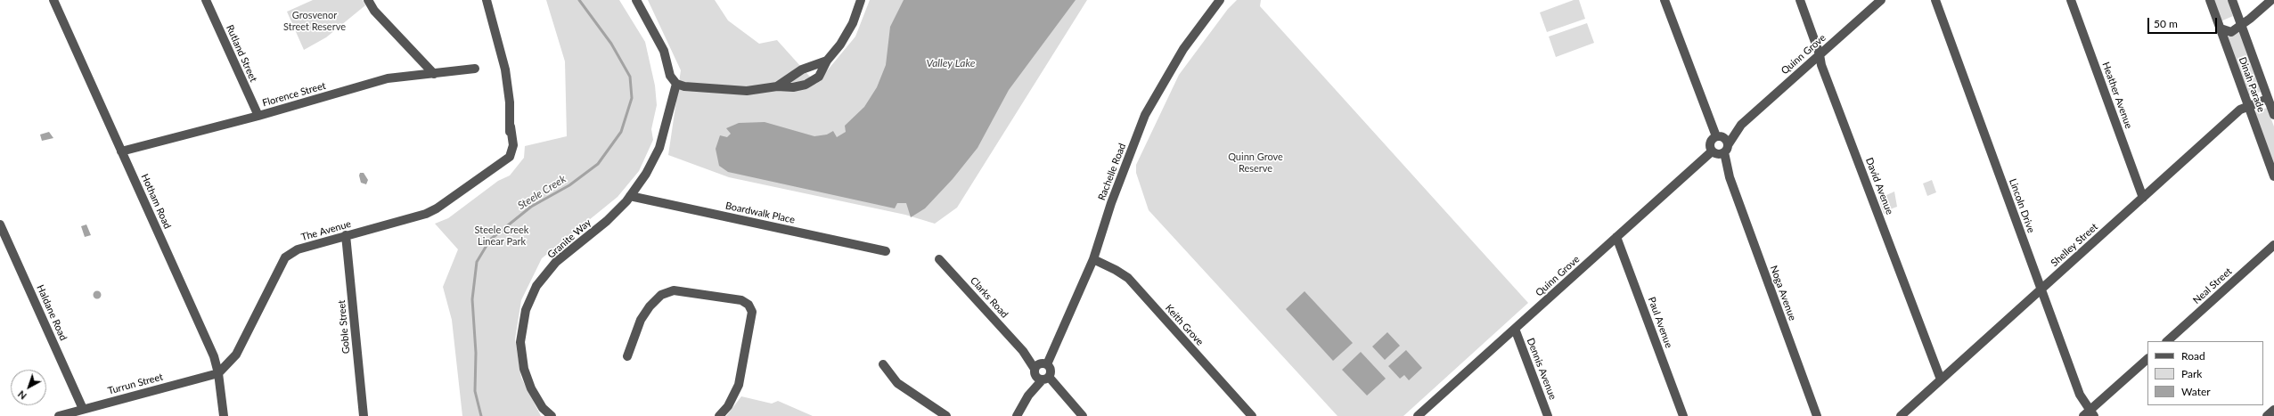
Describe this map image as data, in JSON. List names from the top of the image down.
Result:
{
  "streets": {
    "street": [
      "Rutland Street",
      "Quinn Grove",
      "Dinah Parade",
      "Florence Street",
      "Heather Avenue",
      "Rachelle Road",
      "David Avenue",
      "Hotham Road",
      "Lincoln Drive",
      "Boardwalk Place",
      "The Avenue",
      "Granite Way",
      "Shelley Street",
      "Neal Street",
      "Noga Avenue",
      "Clarks Road",
      "Haldane Road",
      "Paul Avenue",
      "Keith Grove",
      "Goble Street",
      "Dennis Avenue",
      "Turrun Street"
    ]
  },
  "crossings": [
    ["Rutland Street", "Florence Street"],
    ["Quinn Grove", "David Avenue"],
    ["Quinn Grove", "Noga Avenue"],
    ["Quinn Grove", "Paul Avenue"],
    ["Quinn Grove", "Dennis Avenue"],
    ["Dinah Parade", "Shelley Street"],
    ["Florence Street", "Hotham Road"],
    ["Heather Avenue", "Shelley Street"],
    ["Rachelle Road", "Clarks Road"],
    ["Rachelle Road", "Keith Grove"],
    ["David Avenue", "Shelley Street"],
    ["Hotham Road", "The Avenue"],
    ["Hotham Road", "Turrun Street"],
    ["Lincoln Drive", "Shelley Street"],
    ["Boardwalk Place", "Granite Way"],
    ["The Avenue", "Goble Street"],
    ["The Avenue", "Turrun Street"],
    ["Haldane Road", "Turrun Street"]
  ],
  "water": ["Valley Lake", "Steele Creek"],
  "parks": ["Grosvenor Street Reserve", "Quinn Grove Reserve", "Steele Creek Linear Park"],
  "legend": ["Road", "Park", "Water"],
  "scale_bar": "50 m",
  "north": "bottom left"
}
